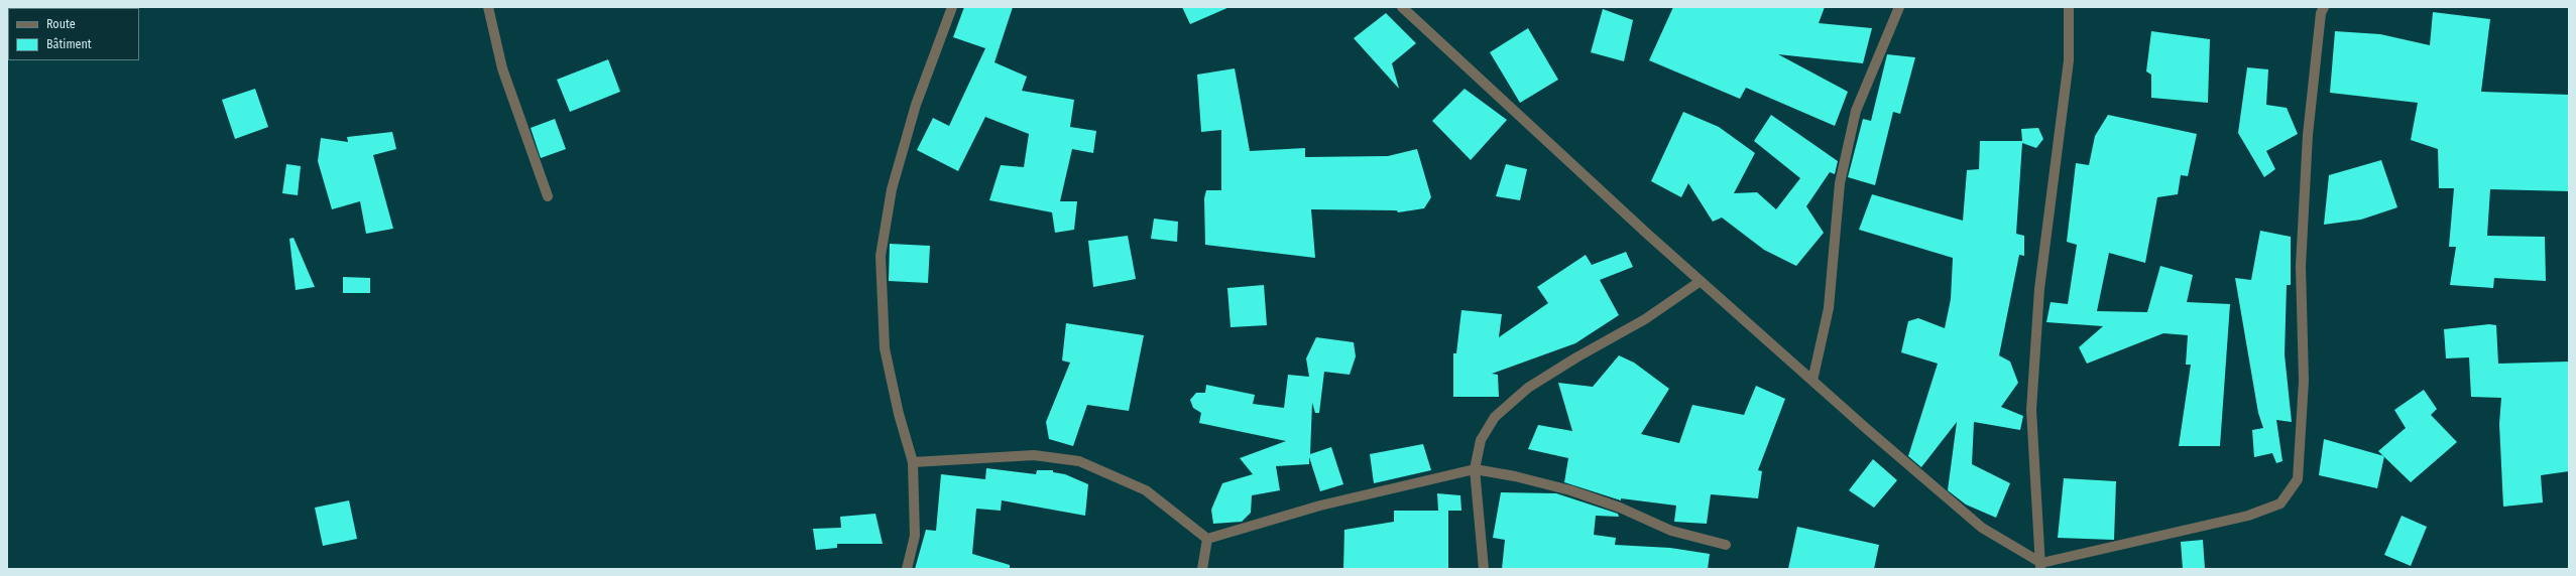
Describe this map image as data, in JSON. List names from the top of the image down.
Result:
{
  "legend": ["Route", "Bâtiment"]
}
